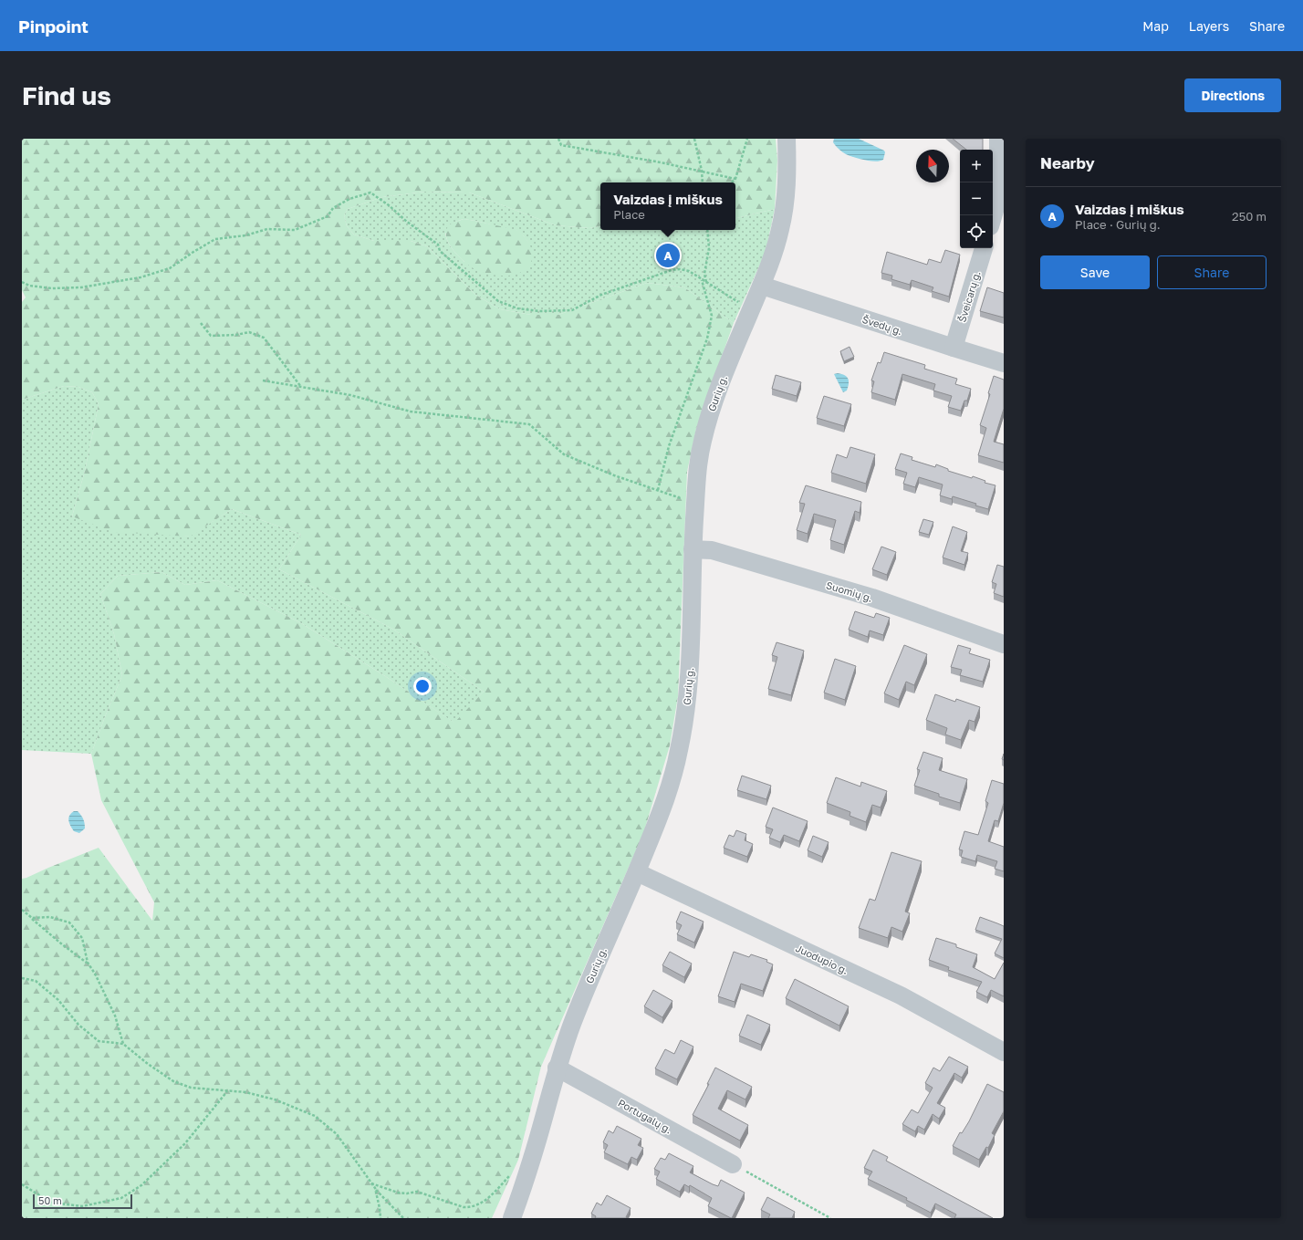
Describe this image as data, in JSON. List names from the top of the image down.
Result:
{
  "streets": {
    "street": [
      "Šveicarų g.",
      "Švedų g.",
      "Gurių g.",
      "Suomių g.",
      "Juodupio g.",
      "Portugalų g."
    ]
  },
  "crossings": [
    ["Šveicarų g.", "Švedų g."],
    ["Švedų g.", "Gurių g."],
    ["Gurių g.", "Suomių g."],
    ["Gurių g.", "Juodupio g."],
    ["Gurių g.", "Portugalų g."]
  ],
  "scale_bar": "50 m",
  "north": "top",
  "page": {
    "header": "Pinpoint",
    "nav": ["Map", "Layers", "Share"],
    "buttons": [
      "Directions",
      ["Save", "Share"]
    ],
    "title": "Find us",
    "heading": "Nearby",
    "map_buttons": ["+", "−"],
    "popup": ["Vaizdas į miškus", "Place"],
    "list": [
      {
        "mark": "A",
        "name": "Vaizdas į miškus",
        "note": "Place · Gurių g.",
        "value": "250 m"
      }
    ],
    "pins": "A",
    "scale": "50 m"
  }
}
